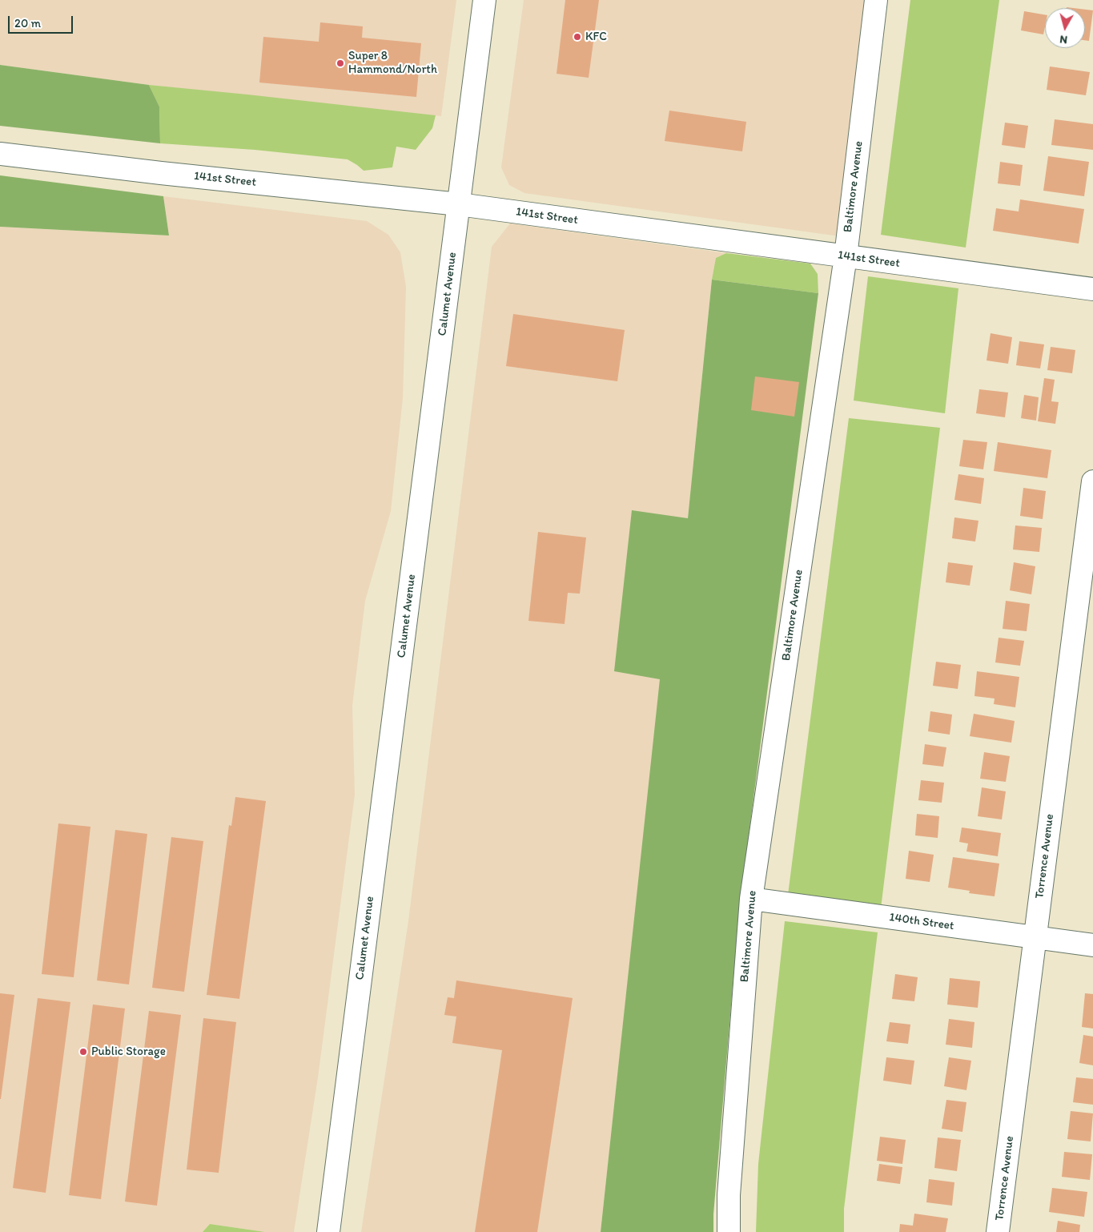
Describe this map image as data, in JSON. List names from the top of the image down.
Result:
{
  "streets": {
    "street": [
      "141st Street",
      "Baltimore Avenue",
      "Calumet Avenue",
      "Torrence Avenue",
      "140th Street"
    ]
  },
  "crossings": [
    ["141st Street", "Baltimore Avenue"],
    ["141st Street", "Calumet Avenue"],
    ["Baltimore Avenue", "140th Street"],
    ["Torrence Avenue", "140th Street"]
  ],
  "places": ["KFC", "Super 8 Hammond/North", "Public Storage"],
  "scale_bar": "20 m",
  "north": "bottom"
}
